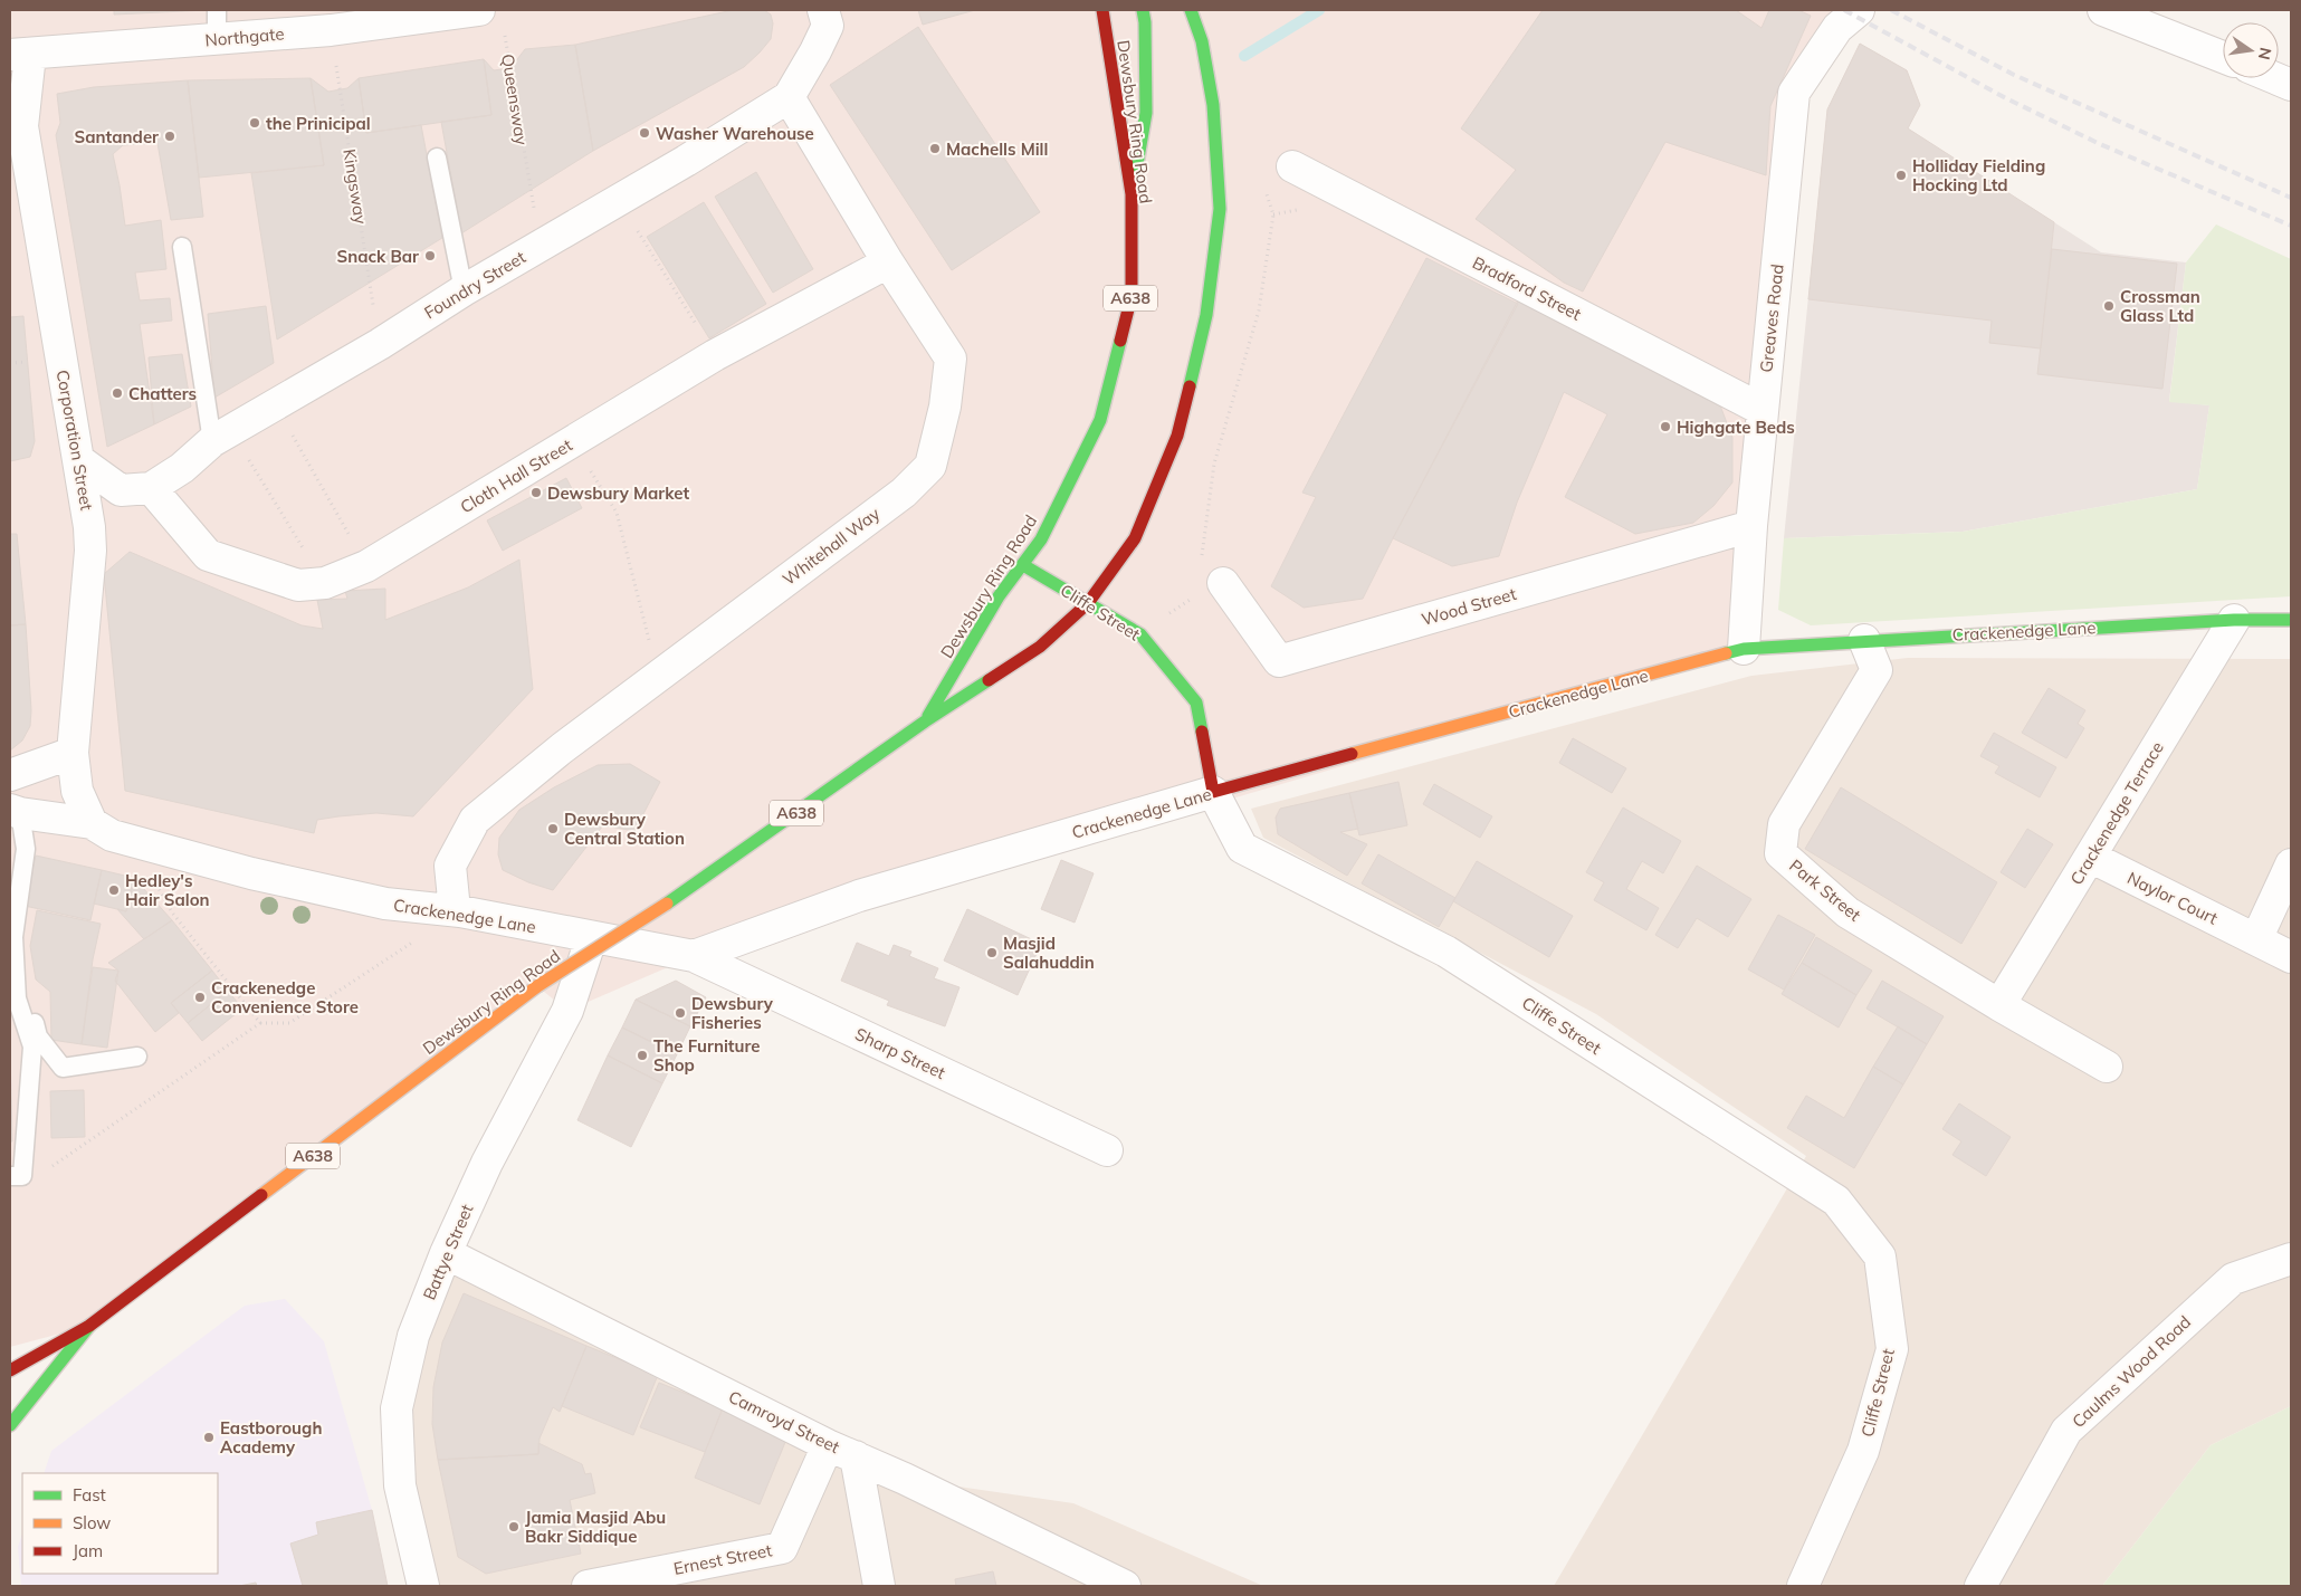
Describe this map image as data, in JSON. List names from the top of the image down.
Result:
{
  "streets": {
    "main road": [
      "Dewsbury Ring Road",
      "A638",
      "Cliffe Street",
      "Crackenedge Lane"
    ],
    "street": [
      "Northgate",
      "Foundry Street",
      "Bradford Street",
      "Greaves Road",
      "Corporation Street",
      "Cloth Hall Street",
      "Whitehall Way",
      "Wood Street",
      "Crackenedge Terrace",
      "Park Street",
      "Naylor Court",
      "Sharp Street",
      "Battye Street",
      "Caulms Wood Road",
      "Camroyd Street",
      "Ernest Street"
    ],
    "path": ["Queensway", "Kingsway"]
  },
  "crossings": [
    ["Northgate", "Corporation Street"],
    ["Dewsbury Ring Road", "A638"],
    ["Dewsbury Ring Road", "Cliffe Street"],
    ["Foundry Street", "Corporation Street"],
    ["Foundry Street", "Cloth Hall Street"],
    ["Foundry Street", "Whitehall Way"],
    ["Bradford Street", "Greaves Road"],
    ["Greaves Road", "Wood Street"],
    ["Greaves Road", "Crackenedge Lane"],
    ["Corporation Street", "Crackenedge Lane"],
    ["Cloth Hall Street", "Whitehall Way"],
    ["Whitehall Way", "Crackenedge Lane"],
    ["Cliffe Street", "Crackenedge Lane"],
    ["Crackenedge Lane", "Crackenedge Terrace"],
    ["Crackenedge Lane", "Park Street"],
    ["Crackenedge Lane", "Sharp Street"],
    ["Crackenedge Lane", "Battye Street"],
    ["Crackenedge Terrace", "Park Street"],
    ["Crackenedge Terrace", "Naylor Court"],
    ["Battye Street", "Camroyd Street"],
    ["Camroyd Street", "Ernest Street"]
  ],
  "places": [
    "the Prinicipal",
    "Washer Warehouse",
    "Santander",
    "Machells Mill",
    "Holliday Fielding Hocking Ltd",
    "Snack Bar",
    "Crossman Glass Ltd",
    "Chatters",
    "Highgate Beds",
    "Dewsbury Market",
    "Dewsbury Central Station",
    "Hedley's Hair Salon",
    "Masjid Salahuddin",
    "Crackenedge Convenience Store",
    "Dewsbury Fisheries",
    "The Furniture Shop",
    "Eastborough Academy",
    "Jamia Masjid Abu Bakr Siddique"
  ],
  "legend": ["Fast", "Slow", "Jam"],
  "north": "right"
}
